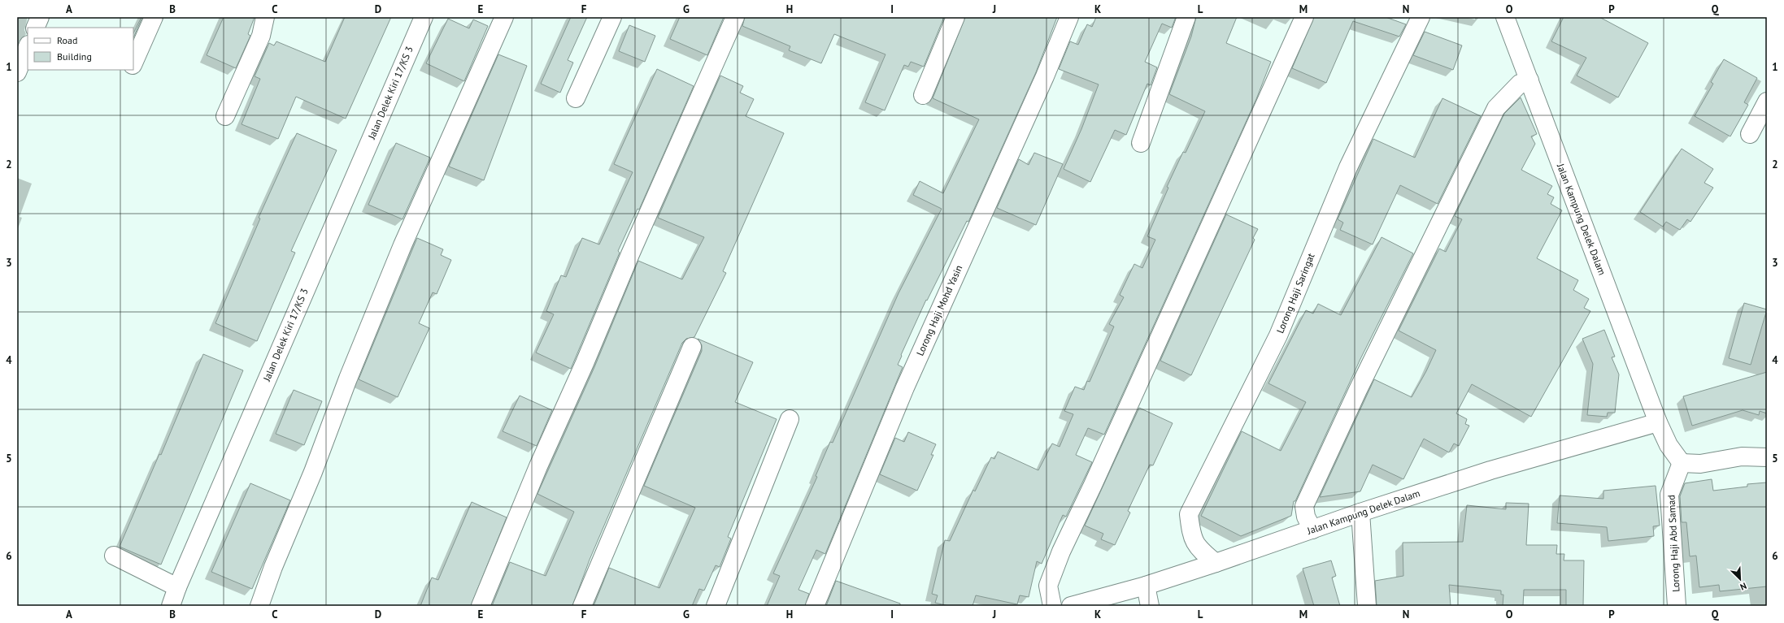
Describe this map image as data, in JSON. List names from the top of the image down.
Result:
{
  "streets": {
    "street": [
      "Jalan Delek Kiri 17/KS 3",
      "Jalan Kampung Delek Dalam",
      "Lorong Haji Saringat",
      "Lorong Haji Mohd Yasin",
      "Lorong Haji Abd Samad"
    ]
  },
  "crossings": [
    ["Jalan Kampung Delek Dalam", "Lorong Haji Saringat"],
    ["Jalan Kampung Delek Dalam", "Lorong Haji Abd Samad"]
  ],
  "legend": ["Road", "Building"],
  "north": "bottom right",
  "grid": {
    "columns": [
      "A",
      "B",
      "C",
      "D",
      "E",
      "F",
      "G",
      "H",
      "I",
      "J",
      "K",
      "L",
      "M",
      "N",
      "O",
      "P",
      "Q"
    ],
    "rows": [
      "1",
      "2",
      "3",
      "4",
      "5",
      "6"
    ]
  }
}
